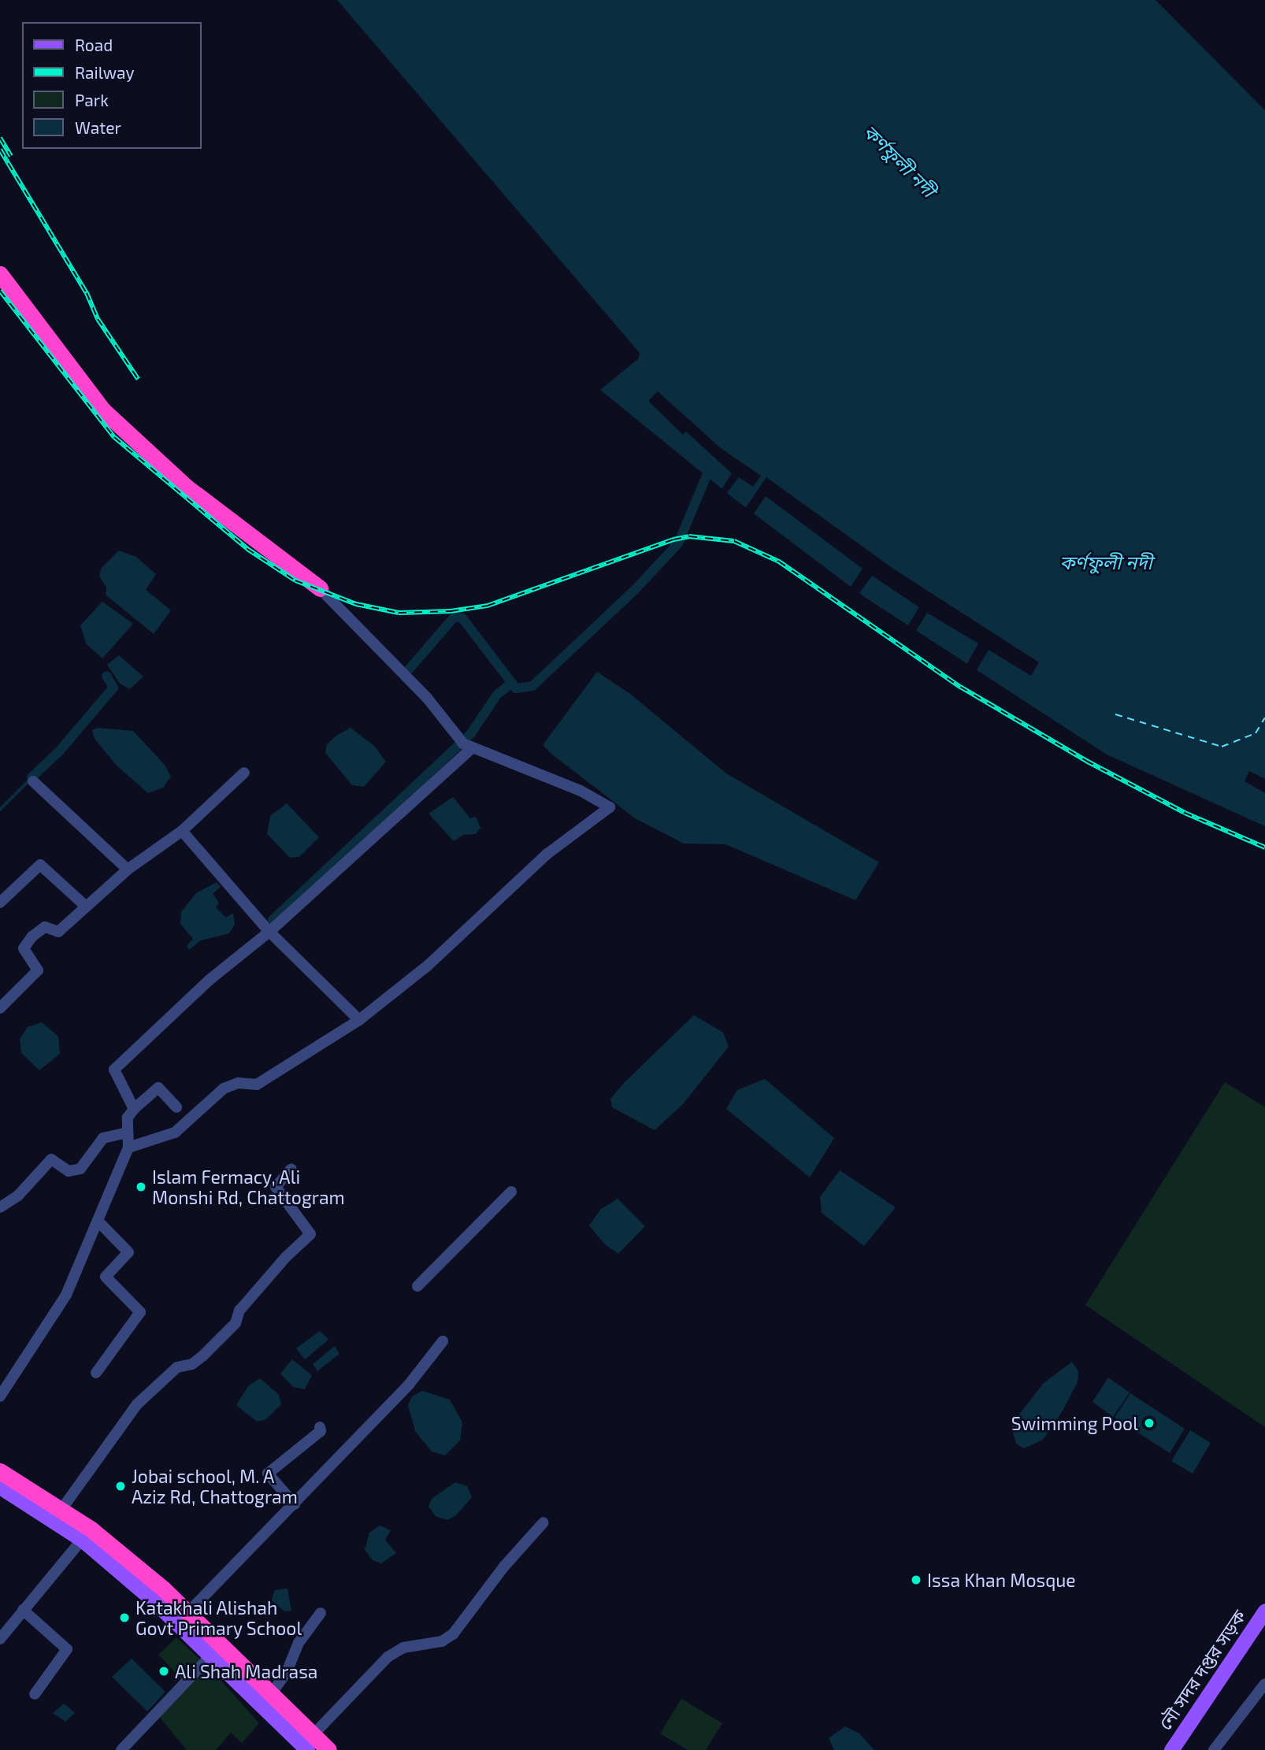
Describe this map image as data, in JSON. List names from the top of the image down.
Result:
{
  "streets": {
    "main road": ["নৌ সদর দপ্তর সড়ক"]
  },
  "water": ["কর্ণফুলী নদী"],
  "places": [
    "Islam Fermacy, Ali Monshi Rd, Chattogram",
    "Swimming Pool",
    "Jobai school, M. A Aziz Rd, Chattogram",
    "Issa Khan Mosque",
    "Katakhali Alishah Govt Primary School",
    "Ali Shah Madrasa"
  ],
  "legend": [
    "Road",
    "Railway",
    "Park",
    "Water"
  ]
}
